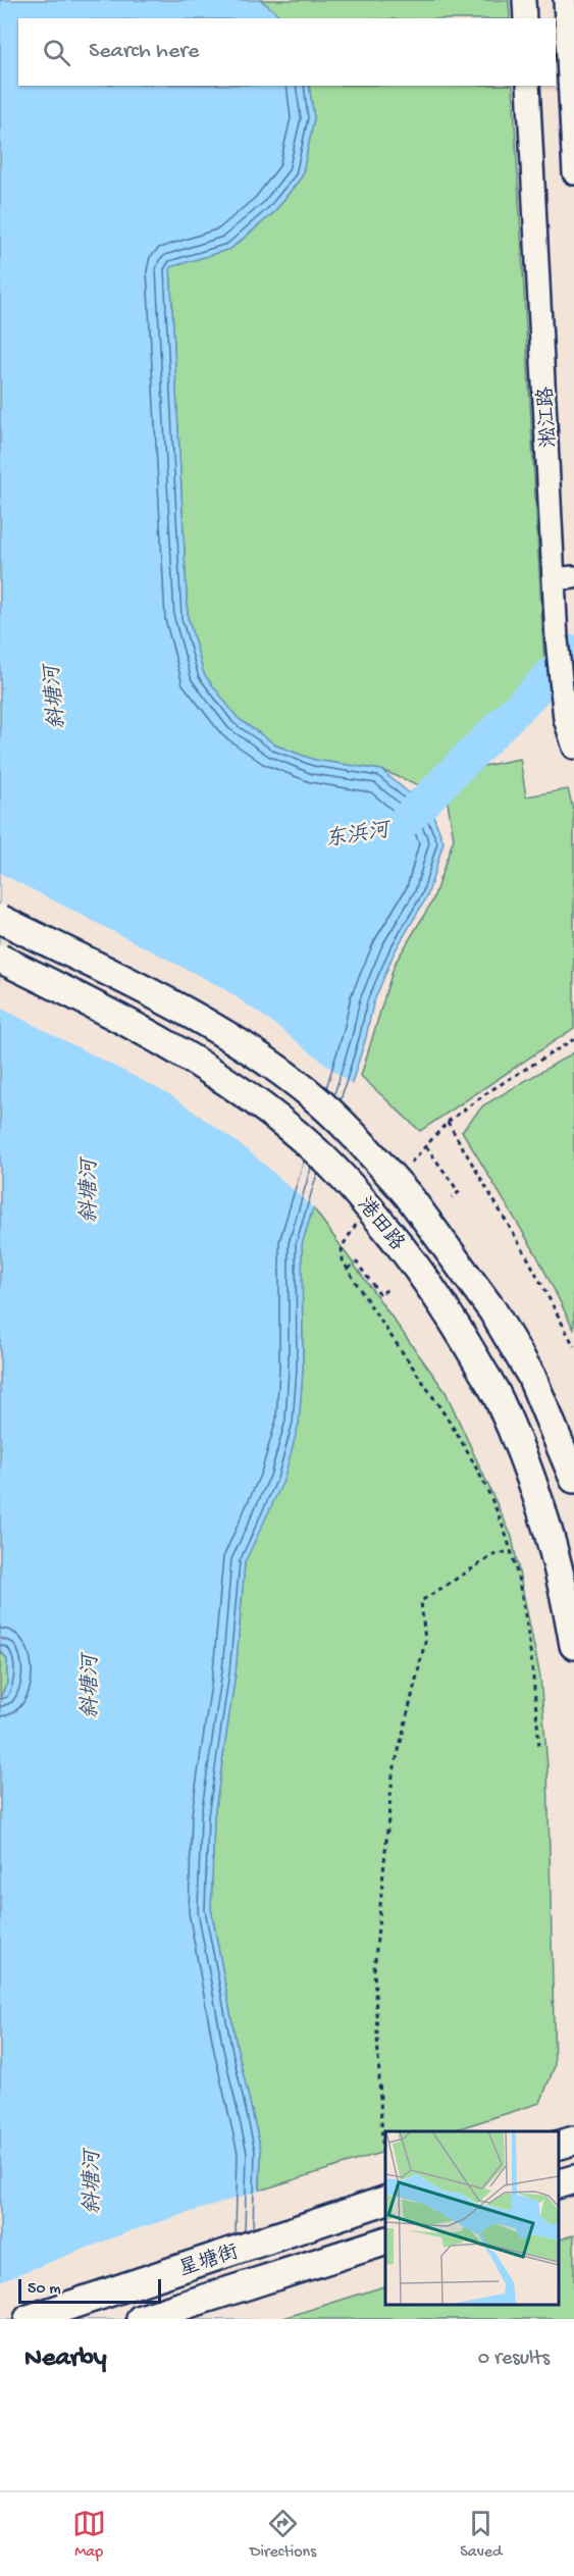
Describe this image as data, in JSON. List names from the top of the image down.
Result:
{
  "streets": {
    "main road": ["港田路", "星塘街"],
    "street": ["淞江路"]
  },
  "water": ["斜塘河", "东浜河"],
  "scale_bar": "50 m",
  "page": {
    "search": "Search here",
    "scale": "50 m",
    "heading": ["Nearby", "0 results"],
    "nav": ["Map", "Directions", "Saved"]
  }
}
